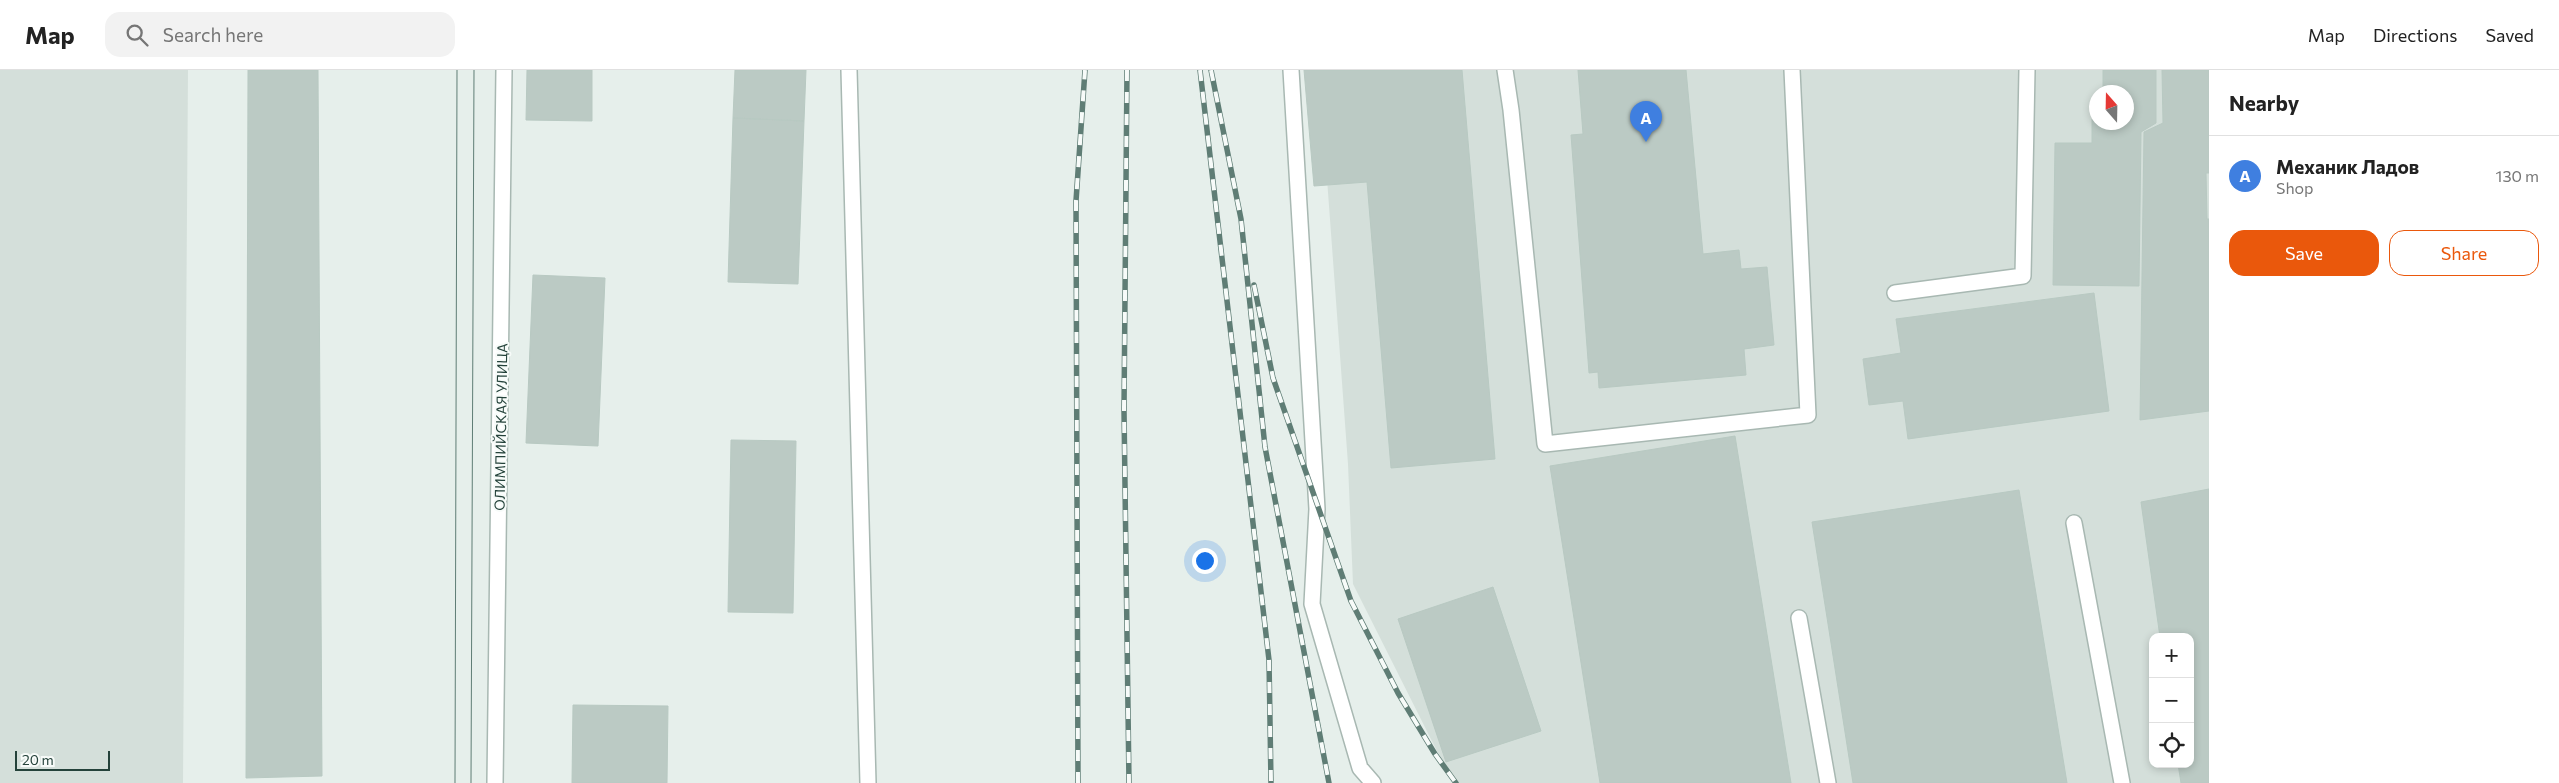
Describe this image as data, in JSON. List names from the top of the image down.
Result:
{
  "streets": {
    "street": ["ОЛИМПИЙСКАЯ УЛИЦА"]
  },
  "scale_bar": "20 m",
  "north": "top",
  "page": {
    "header": "Map",
    "search": "Search here",
    "nav": ["Map", "Directions", "Saved"],
    "heading": "Nearby",
    "pins": "A",
    "list": [
      {
        "mark": "A",
        "name": "Механик Ладов",
        "note": "Shop",
        "value": "130 m"
      }
    ],
    "buttons": ["Save", "Share"],
    "map_buttons": ["+", "−"],
    "scale": "20 m"
  }
}
